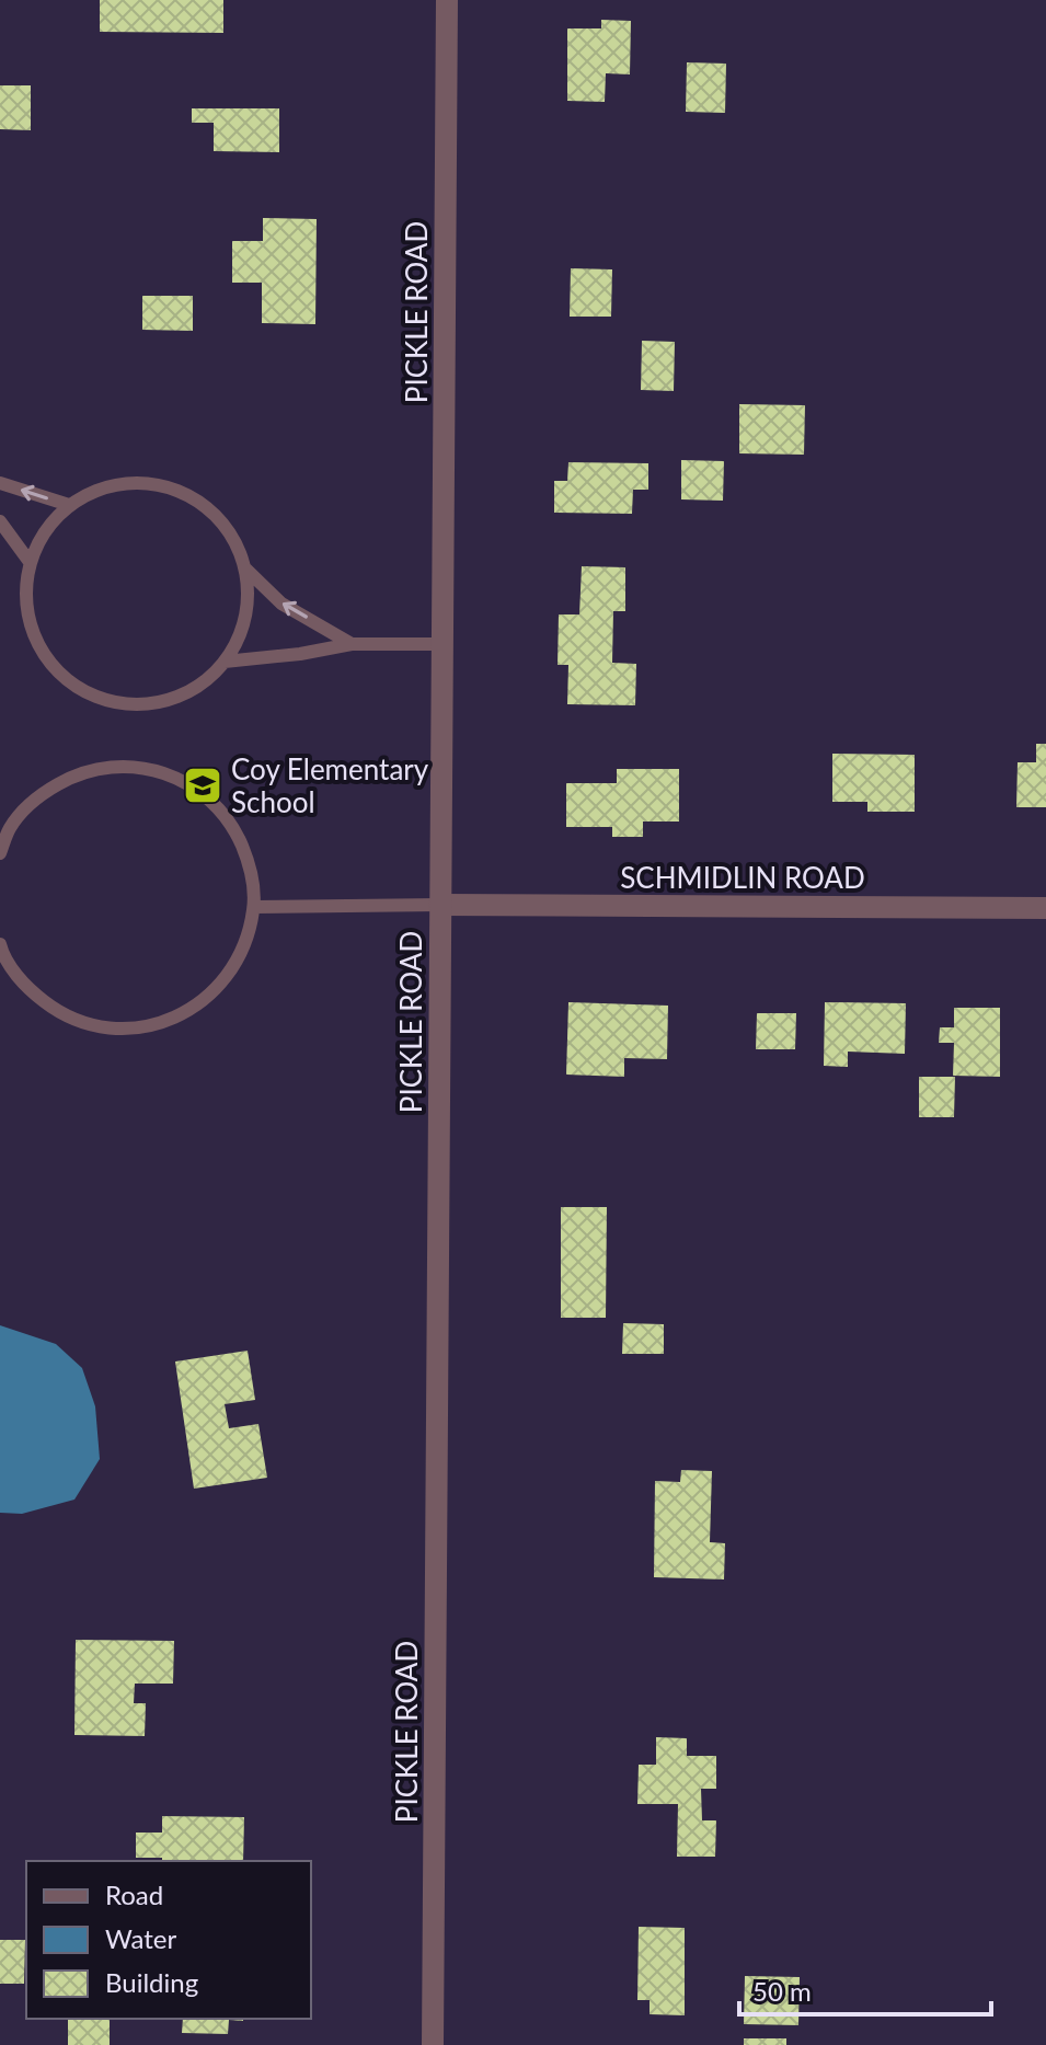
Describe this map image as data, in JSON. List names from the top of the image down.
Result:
{
  "streets": {
    "street": ["PICKLE ROAD", "SCHMIDLIN ROAD"]
  },
  "crossings": [
    ["PICKLE ROAD", "SCHMIDLIN ROAD"]
  ],
  "places": {
    "school or university": ["Coy Elementary School"]
  },
  "legend": ["Road", "Water", "Building"],
  "scale_bar": "50 m"
}
